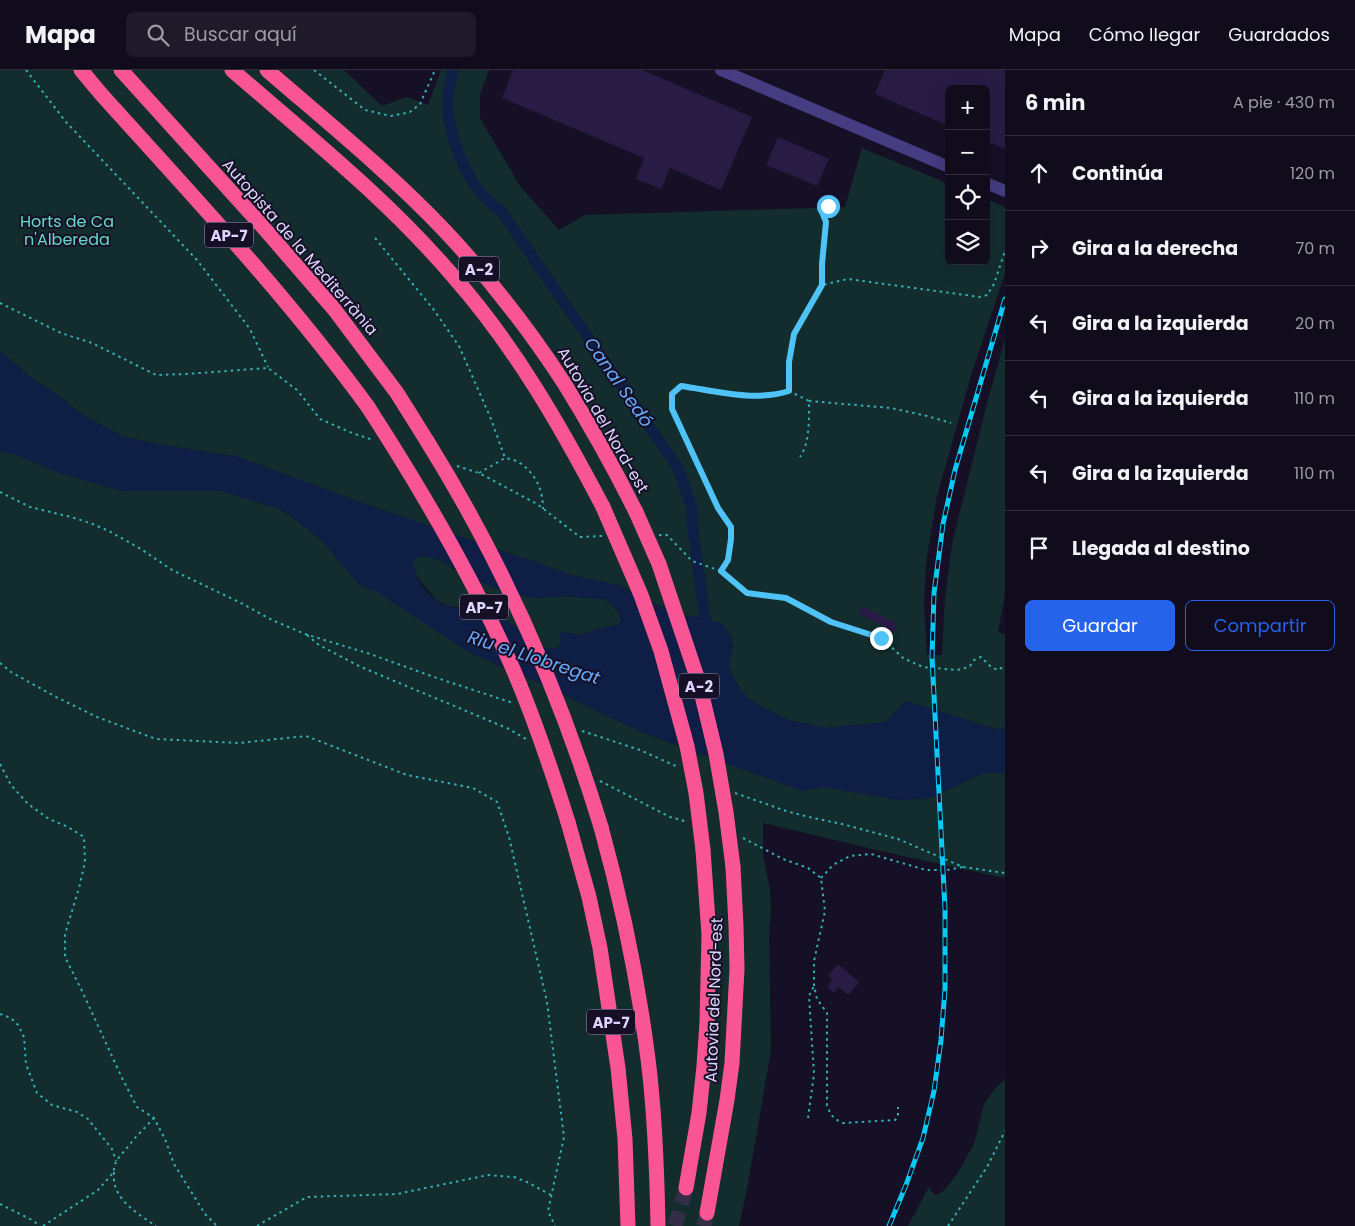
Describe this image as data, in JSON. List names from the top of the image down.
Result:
{
  "streets": {
    "highway": [
      "AP-7",
      "Autopista de la Mediterrània",
      "A-2",
      "Autovia del Nord-est"
    ]
  },
  "water": ["Canal Sedó", "Riu el Llobregat"],
  "parks": ["Horts de Ca n'Albereda"],
  "page": {
    "header": "Mapa",
    "search": "Buscar aquí",
    "nav": ["Mapa", "Cómo llegar", "Guardados"],
    "heading": ["6 min", "A pie · 430 m"],
    "map_buttons": ["+", "−"],
    "list": [
      ["Continúa", "120 m"],
      ["Gira a la derecha", "70 m"],
      ["Gira a la izquierda", "20 m"],
      ["Gira a la izquierda", "110 m"],
      ["Gira a la izquierda", "110 m"],
      "Llegada al destino"
    ],
    "buttons": ["Guardar", "Compartir"]
  }
}
